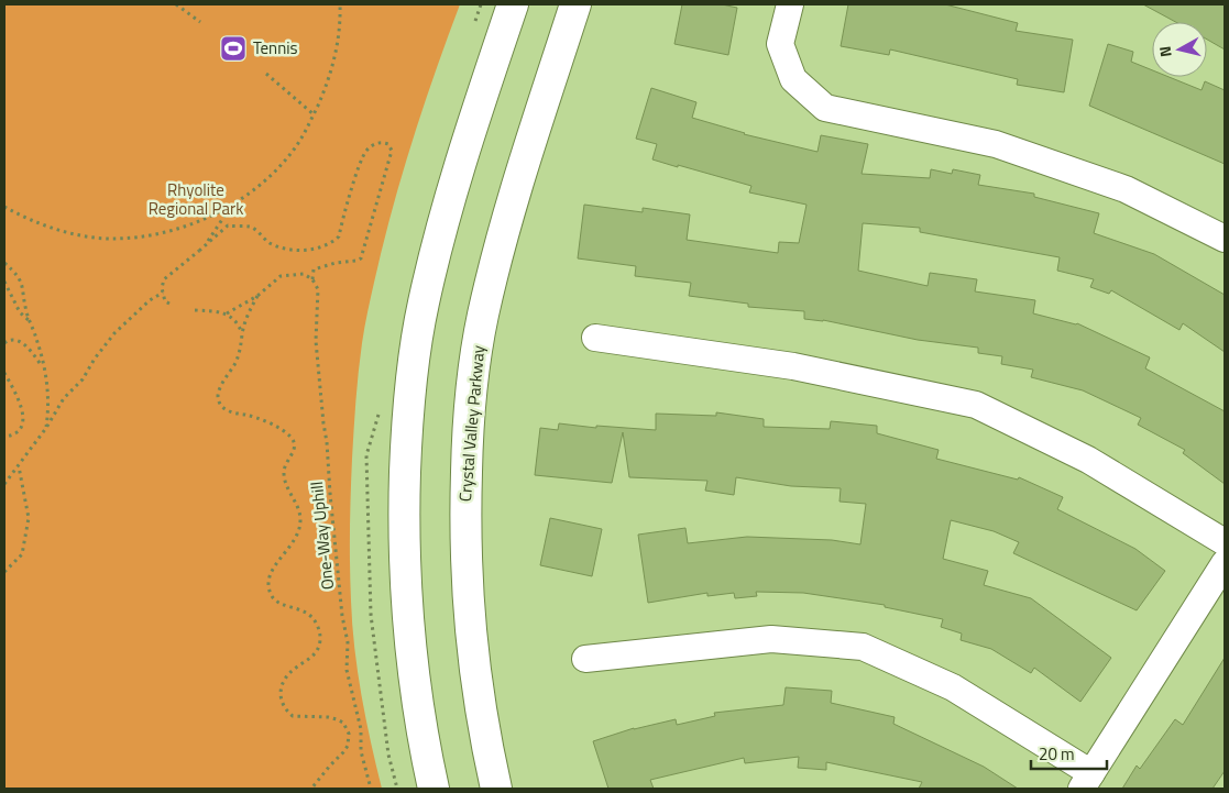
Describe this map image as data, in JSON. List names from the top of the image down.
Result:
{
  "streets": {
    "main road": ["Crystal Valley Parkway"],
    "path": ["One-Way Uphill"]
  },
  "parks": ["Rhyolite Regional Park"],
  "places": {
    "sports": ["Tennis"]
  },
  "scale_bar": "20 m",
  "north": "left"
}
